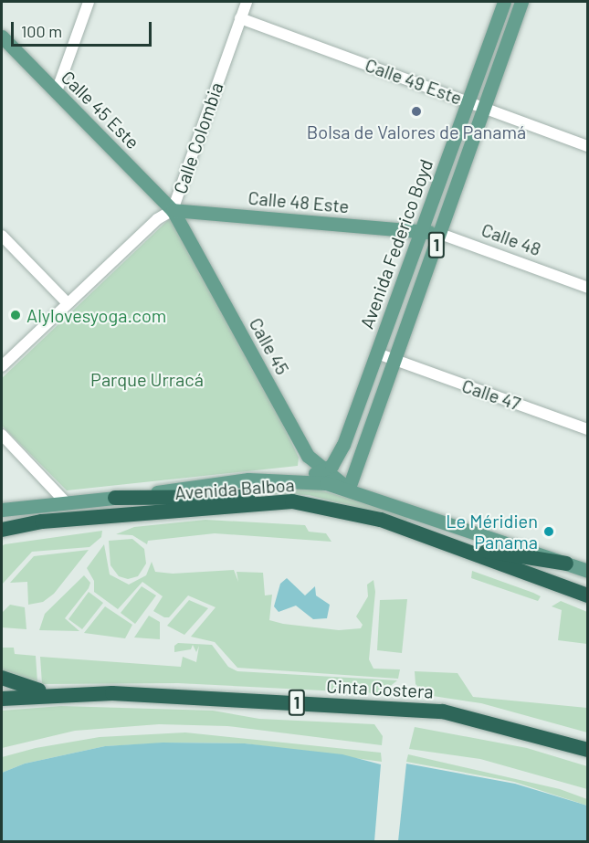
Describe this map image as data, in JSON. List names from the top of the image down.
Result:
{
  "streets": {
    "highway": ["1", "Avenida Balboa", "Cinta Costera"],
    "main road": [
      "Calle 45 Este",
      "Calle 48 Este",
      "Calle 48",
      "Avenida Federico Boyd",
      "Calle 45"
    ],
    "street": ["Calle 49 Este", "Calle Colombia", "Calle 47"]
  },
  "crossings": [
    ["Calle 49 Este", "Calle Colombia"],
    ["Calle 49 Este", "Avenida Federico Boyd"],
    ["Calle 45 Este", "Calle Colombia"],
    ["Calle 45 Este", "Calle 48 Este"],
    ["Calle 45 Este", "Calle 45"],
    ["Calle Colombia", "Calle 48 Este"],
    ["Calle Colombia", "Calle 45"],
    ["Calle 48 Este", "Calle 48"],
    ["Calle 48 Este", "Avenida Federico Boyd"],
    ["Calle 48 Este", "Calle 45"],
    ["Calle 48", "Avenida Federico Boyd"],
    ["Avenida Federico Boyd", "Calle 45"],
    ["Avenida Federico Boyd", "Calle 47"],
    ["Avenida Federico Boyd", "Avenida Balboa"]
  ],
  "parks": ["Parque Urracá"],
  "places": ["Bolsa de Valores de Panamá", "Alylovesyoga.com", "Le Méridien Panama"],
  "scale_bar": "100 m"
}
